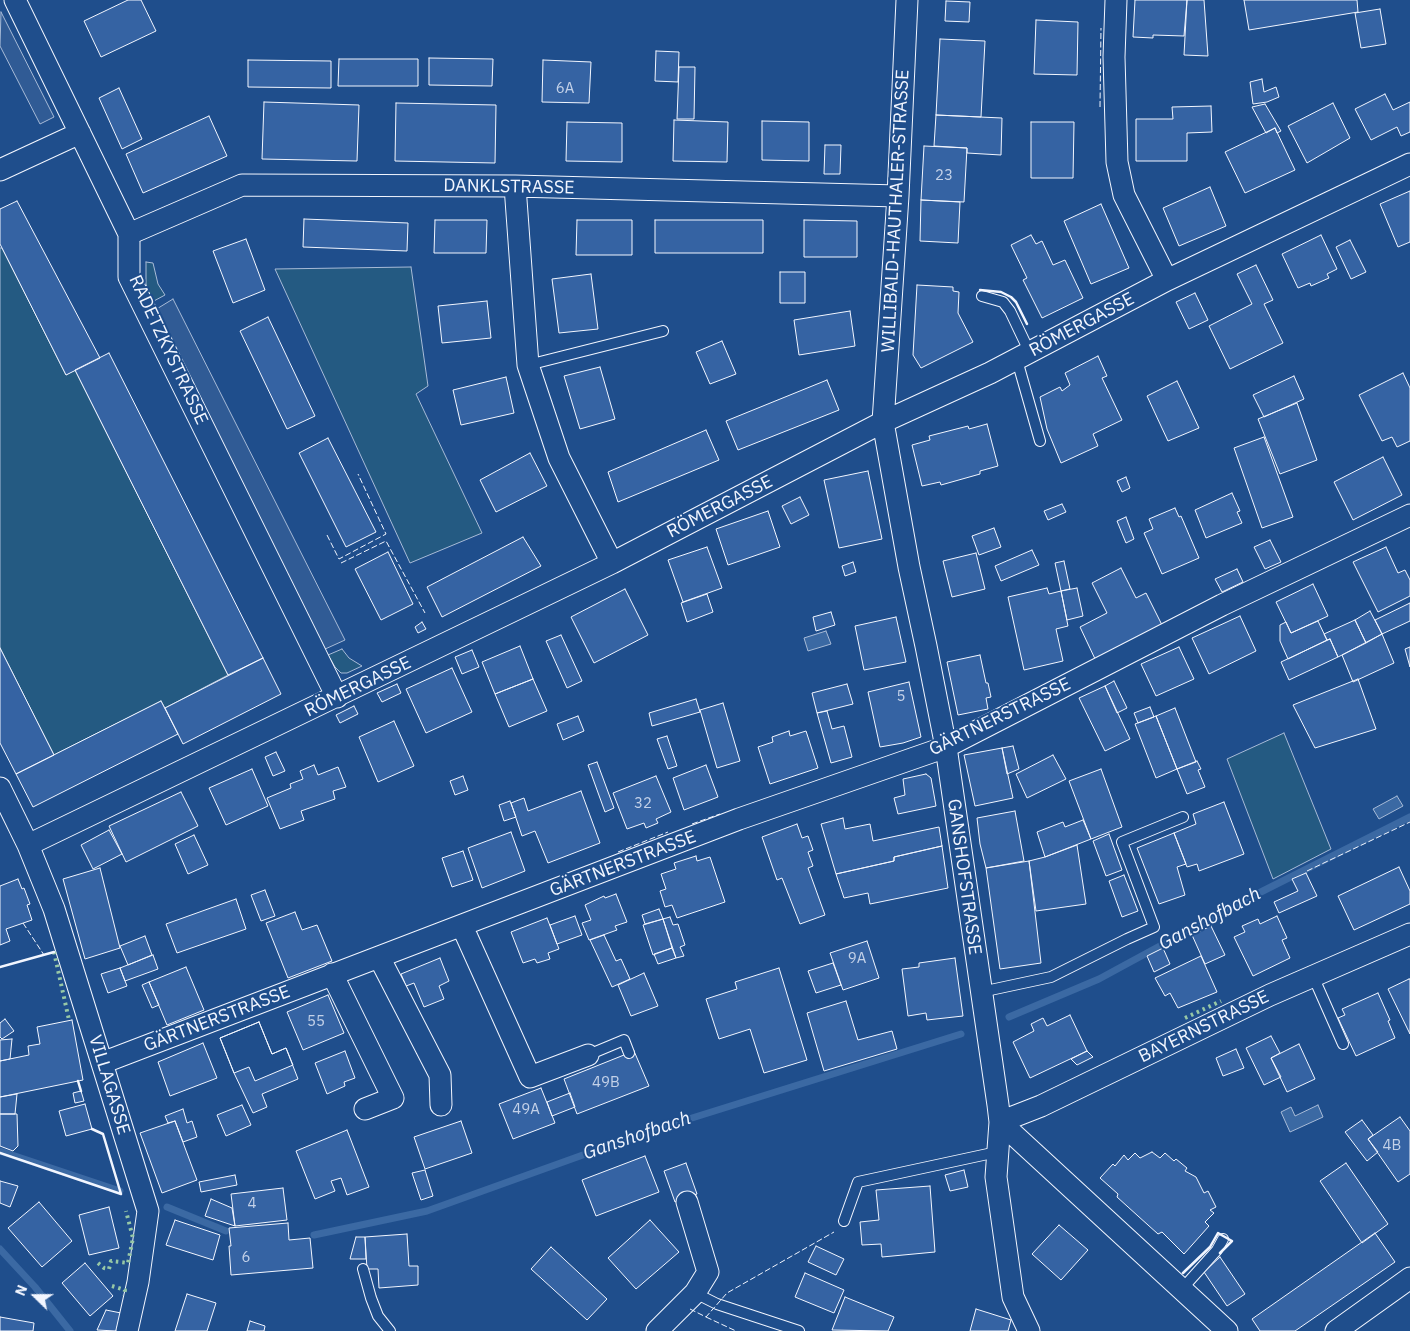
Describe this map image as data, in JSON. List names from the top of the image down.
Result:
{
  "streets": {
    "street": [
      "DANKLSTRASSE",
      "WILLIBALD-HAUTHALER-STRASSE",
      "RÖMERGASSE",
      "RADETZKYSTRASSE",
      "GÄRTNERSTRASSE",
      "GANSHOFSTRASSE",
      "BAYERNSTRASSE",
      "VILLAGASSE"
    ]
  },
  "crossings": [
    ["DANKLSTRASSE", "WILLIBALD-HAUTHALER-STRASSE"],
    ["DANKLSTRASSE", "RADETZKYSTRASSE"],
    ["WILLIBALD-HAUTHALER-STRASSE", "RÖMERGASSE"],
    ["WILLIBALD-HAUTHALER-STRASSE", "GANSHOFSTRASSE"],
    ["RÖMERGASSE", "RADETZKYSTRASSE"],
    ["RÖMERGASSE", "GANSHOFSTRASSE"],
    ["RÖMERGASSE", "VILLAGASSE"],
    ["GÄRTNERSTRASSE", "GANSHOFSTRASSE"],
    ["GÄRTNERSTRASSE", "VILLAGASSE"],
    ["GANSHOFSTRASSE", "BAYERNSTRASSE"]
  ],
  "water": ["Ganshofbach"],
  "house_numbers": [
    "6A",
    "23",
    "5",
    "32",
    "9A",
    "55",
    "49B",
    "49A",
    "4B",
    "4",
    "6"
  ],
  "north": "left"
}
